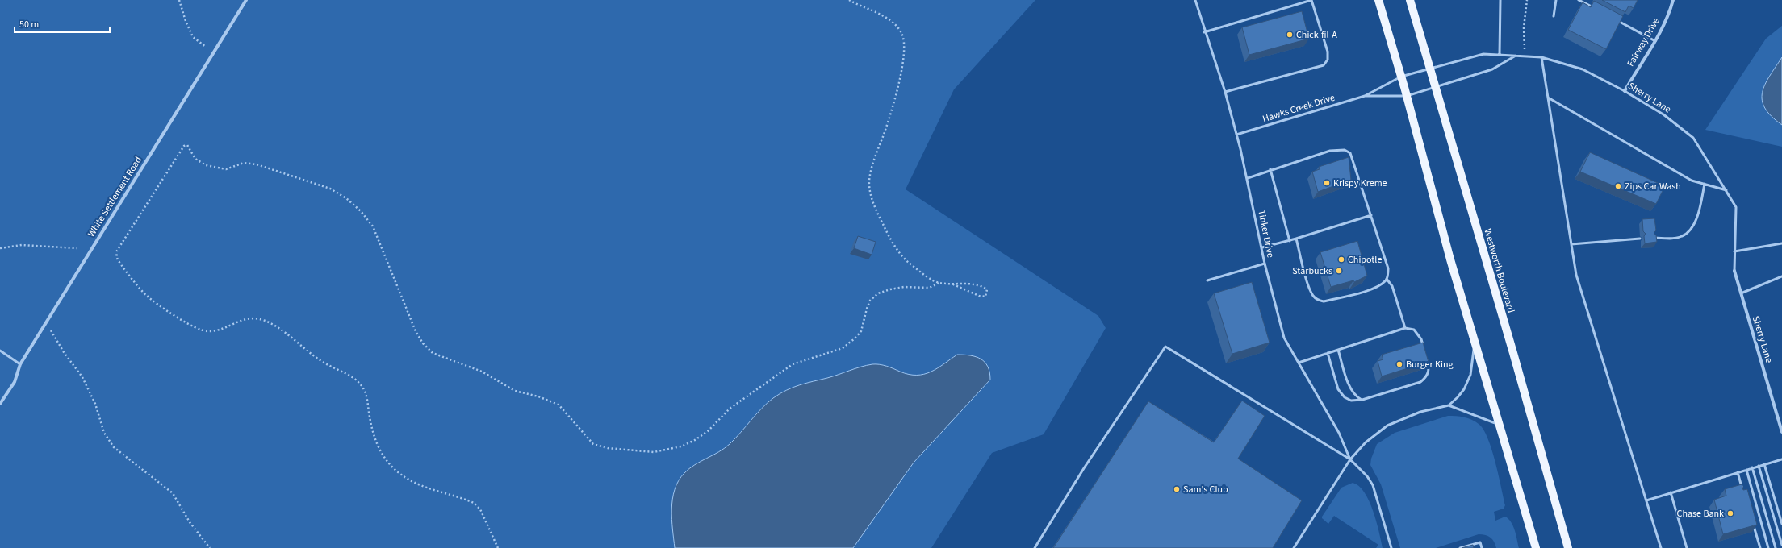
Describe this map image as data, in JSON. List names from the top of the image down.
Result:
{
  "streets": {
    "main road": ["Westworth Boulevard"],
    "street": ["Fairway Drive", "Sherry Lane", "White Settlement Road"],
    "lane": ["Hawks Creek Drive", "Tinker Drive"]
  },
  "crossings": [
    ["Fairway Drive", "Sherry Lane"],
    ["Sherry Lane", "Hawks Creek Drive"],
    ["Sherry Lane", "Westworth Boulevard"],
    ["Hawks Creek Drive", "Tinker Drive"]
  ],
  "places": [
    "Chick-fil-A",
    "Krispy Kreme",
    "Zips Car Wash",
    "Chipotle",
    "Starbucks",
    "Burger King",
    "Sam's Club",
    "Chase Bank"
  ],
  "scale_bar": "50 m"
}
